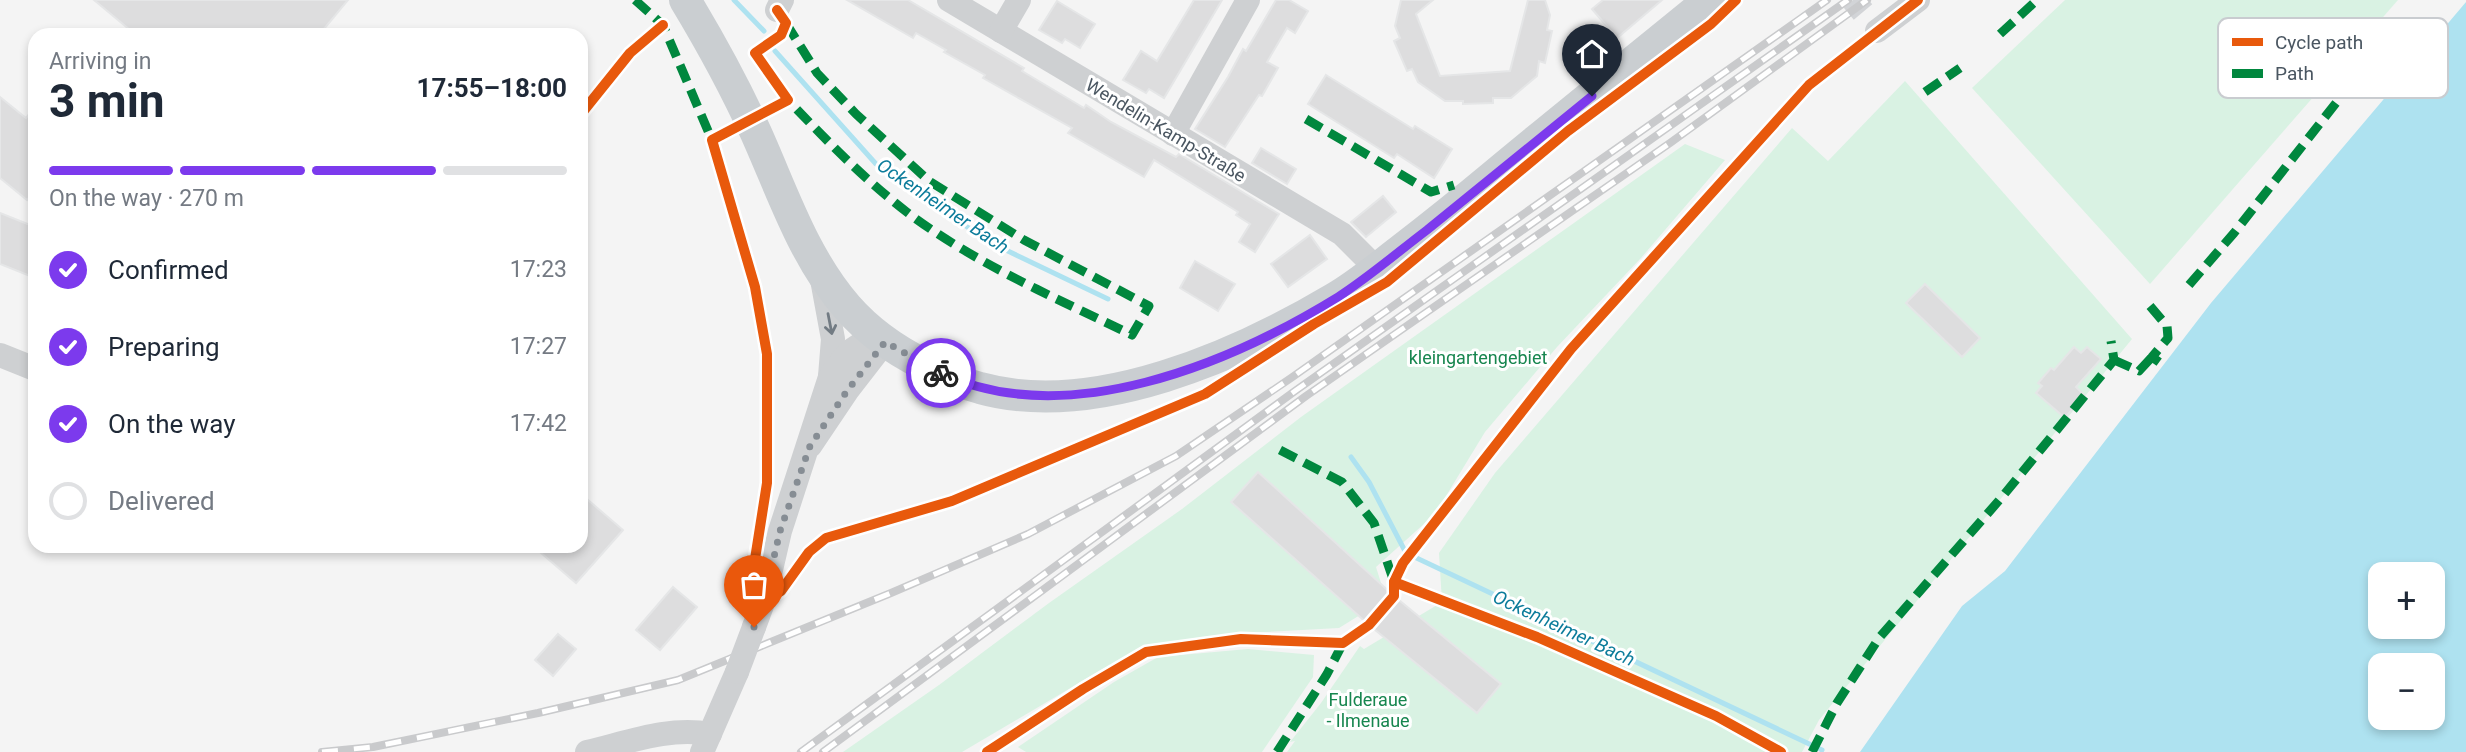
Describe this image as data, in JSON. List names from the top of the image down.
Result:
{
  "streets": {
    "street": ["Wendelin-Kamp-Straße"]
  },
  "water": ["Ockenheimer Bach"],
  "parks": ["kleingartengebiet", "Fulderaue - Ilmenaue"],
  "legend": ["Cycle path", "Path"],
  "page": {
    "heading": ["3 min", "Arriving in", "17:55–18:00"],
    "bar": "On the way · 270 m",
    "list": [
      ["Confirmed", "17:23"],
      ["Preparing", "17:27"],
      ["On the way", "17:42"],
      "Delivered"
    ],
    "map_buttons": ["+", "−"]
  }
}
